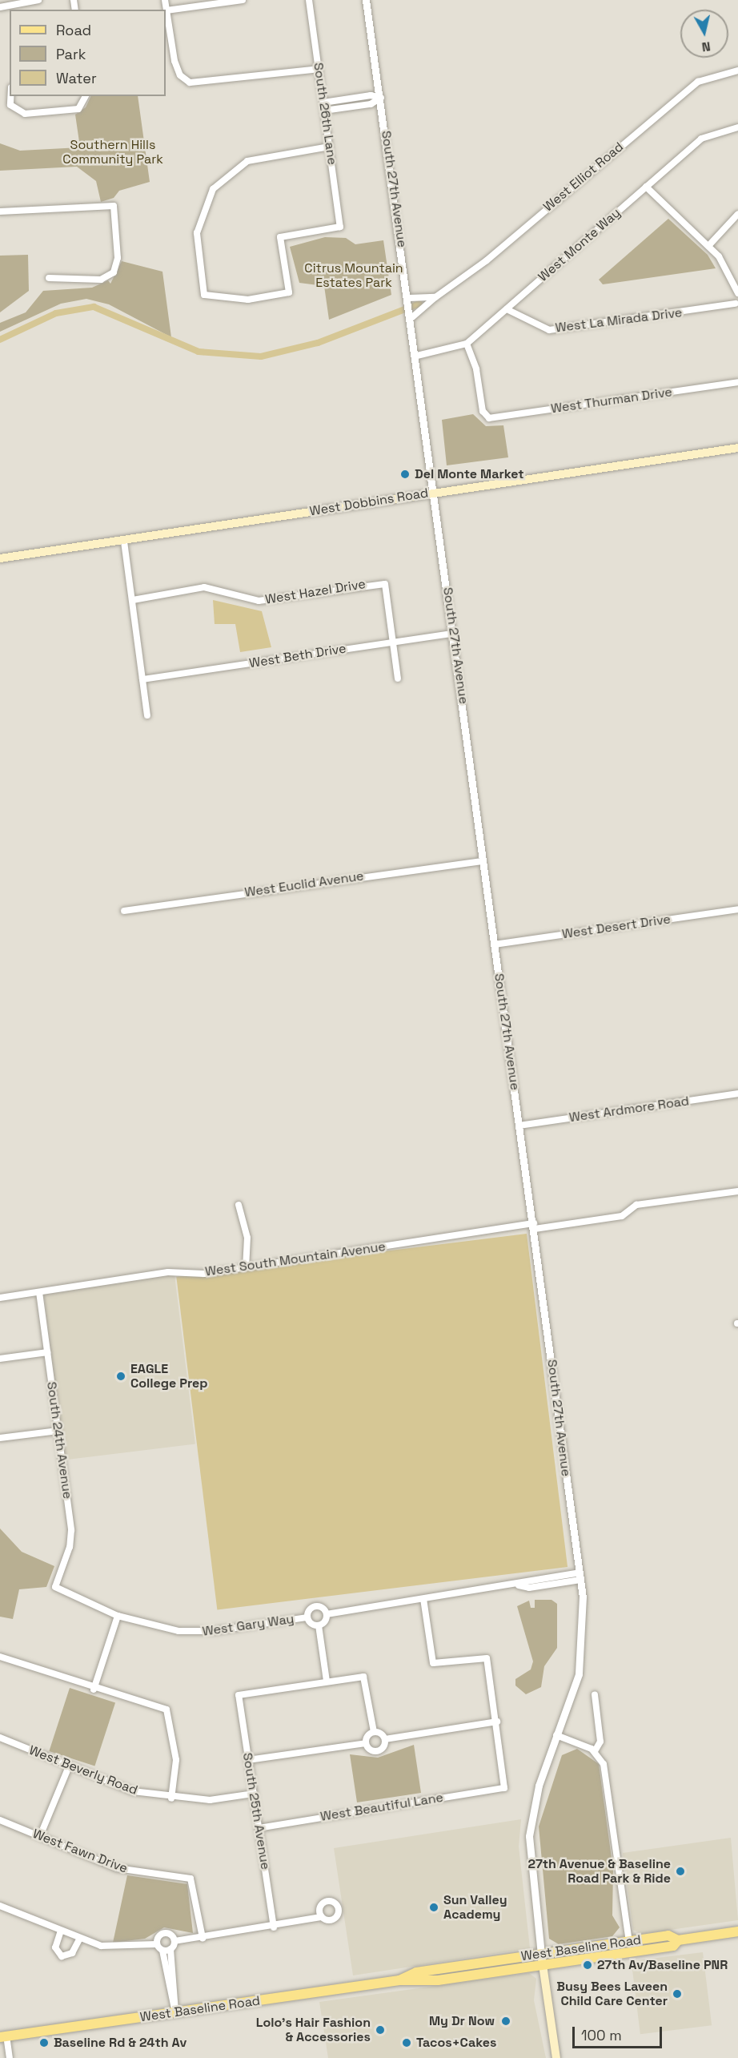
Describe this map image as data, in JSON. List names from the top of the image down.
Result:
{
  "streets": {
    "main road": ["South 27th Avenue", "West Dobbins Road", "West Baseline Road"],
    "street": [
      "South 26th Lane",
      "West Elliot Road",
      "West Monte Way",
      "West La Mirada Drive",
      "West Thurman Drive",
      "West Hazel Drive",
      "West Beth Drive",
      "West Euclid Avenue",
      "West Desert Drive",
      "West Ardmore Road",
      "West South Mountain Avenue",
      "South 24th Avenue",
      "West Gary Way",
      "West Beverly Road",
      "West Beautiful Lane",
      "South 25th Avenue",
      "West Fawn Drive"
    ]
  },
  "crossings": [
    ["West Elliot Road", "South 27th Avenue"],
    ["South 27th Avenue", "West Monte Way"],
    ["South 27th Avenue", "West Dobbins Road"],
    ["South 27th Avenue", "West Beth Drive"],
    ["South 27th Avenue", "West Euclid Avenue"],
    ["South 27th Avenue", "West Desert Drive"],
    ["South 27th Avenue", "West Ardmore Road"],
    ["South 27th Avenue", "West South Mountain Avenue"],
    ["South 27th Avenue", "West Baseline Road"],
    ["West Monte Way", "West La Mirada Drive"],
    ["West Monte Way", "West Thurman Drive"],
    ["West Hazel Drive", "West Beth Drive"],
    ["West South Mountain Avenue", "South 24th Avenue"],
    ["South 24th Avenue", "West Gary Way"],
    ["West Beverly Road", "South 25th Avenue"],
    ["West Beautiful Lane", "South 25th Avenue"]
  ],
  "parks": ["Southern Hills Community Park", "Citrus Mountain Estates Park"],
  "places": [
    "Del Monte Market",
    "EAGLE College Prep",
    "27th Avenue & Baseline Road Park & Ride",
    "Sun Valley Academy",
    "27th Av/Baseline PNR",
    "Busy Bees Laveen Child Care Center",
    "My Dr Now",
    "Lolo's Hair Fashion & Accessories",
    "Baseline Rd & 24th Av",
    "Tacos+Cakes"
  ],
  "legend": ["Road", "Park", "Water"],
  "scale_bar": "100 m",
  "north": "bottom"
}
